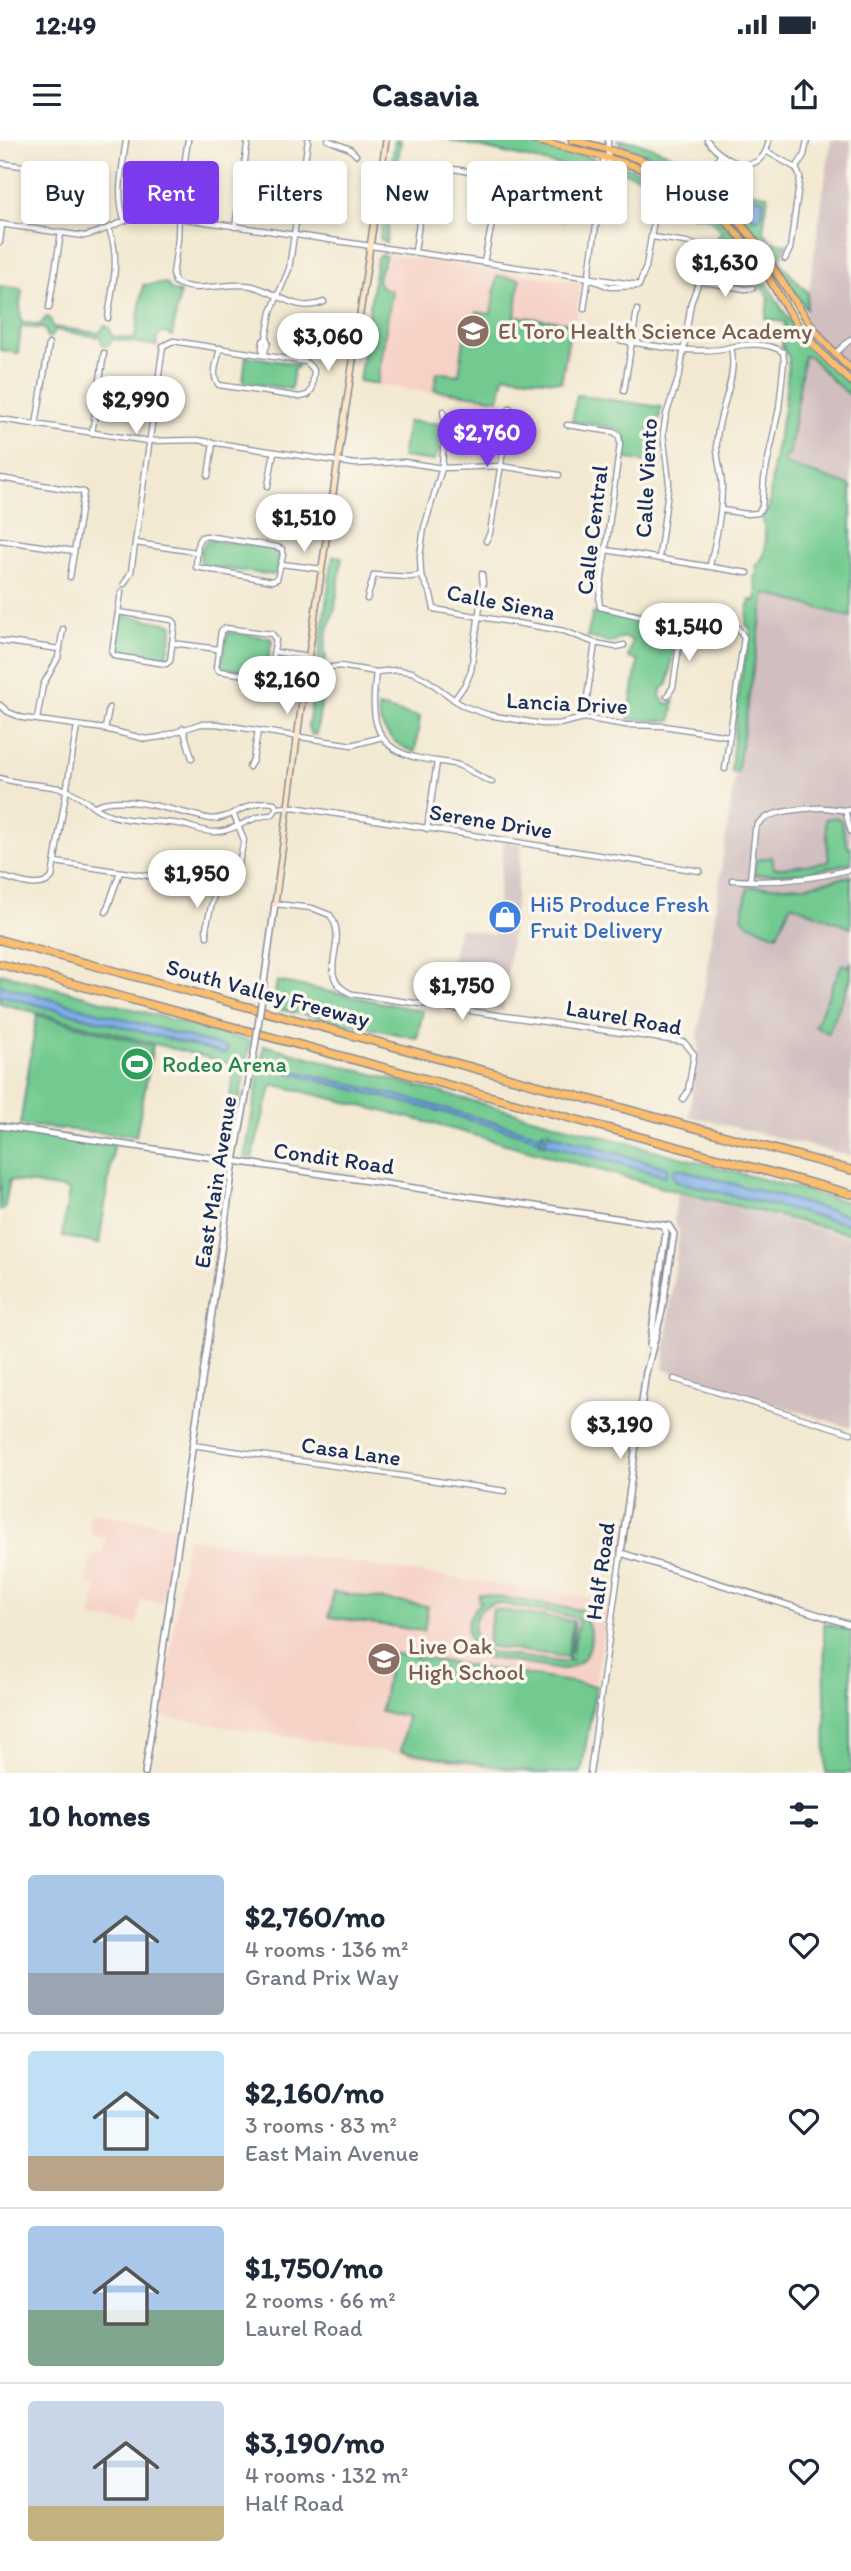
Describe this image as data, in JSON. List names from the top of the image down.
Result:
{
  "streets": {
    "highway": ["South Valley Freeway"],
    "main road": ["East Main Avenue"],
    "street": [
      "Calle Viento",
      "Calle Central",
      "Calle Siena",
      "Lancia Drive",
      "Serene Drive",
      "Laurel Road",
      "Condit Road",
      "Casa Lane",
      "Half Road"
    ]
  },
  "crossings": [
    ["Calle Central", "Lancia Drive"],
    ["Serene Drive", "East Main Avenue"],
    ["Laurel Road", "East Main Avenue"],
    ["Condit Road", "East Main Avenue"],
    ["Condit Road", "Half Road"],
    ["East Main Avenue", "Casa Lane"]
  ],
  "places": {
    "school or university": ["El Toro Health Science Academy", "Live Oak High School"],
    "shop": ["Hi5 Produce Fresh Fruit Delivery"],
    "sports": ["Rodeo Arena"]
  },
  "page": {
    "status": "12:49",
    "header": "Casavia",
    "chip": [
      "Buy",
      "Rent",
      "Filters",
      "New",
      "Apartment",
      "House"
    ],
    "price": [
      "$1,630",
      "$3,060",
      "$2,990",
      "$2,760",
      "$1,510",
      "$1,540",
      "$2,160",
      "$1,950",
      "$1,750",
      "$3,190"
    ],
    "heading": "10 homes",
    "list": [
      {
        "name": "$2,760/mo",
        "note": "4 rooms · 136 m² · Grand Prix Way"
      },
      {
        "name": "$2,160/mo",
        "note": "3 rooms · 83 m² · East Main Avenue"
      },
      {
        "name": "$1,750/mo",
        "note": "2 rooms · 66 m² · Laurel Road"
      },
      {
        "name": "$3,190/mo",
        "note": "4 rooms · 132 m² · Half Road"
      }
    ]
  }
}
